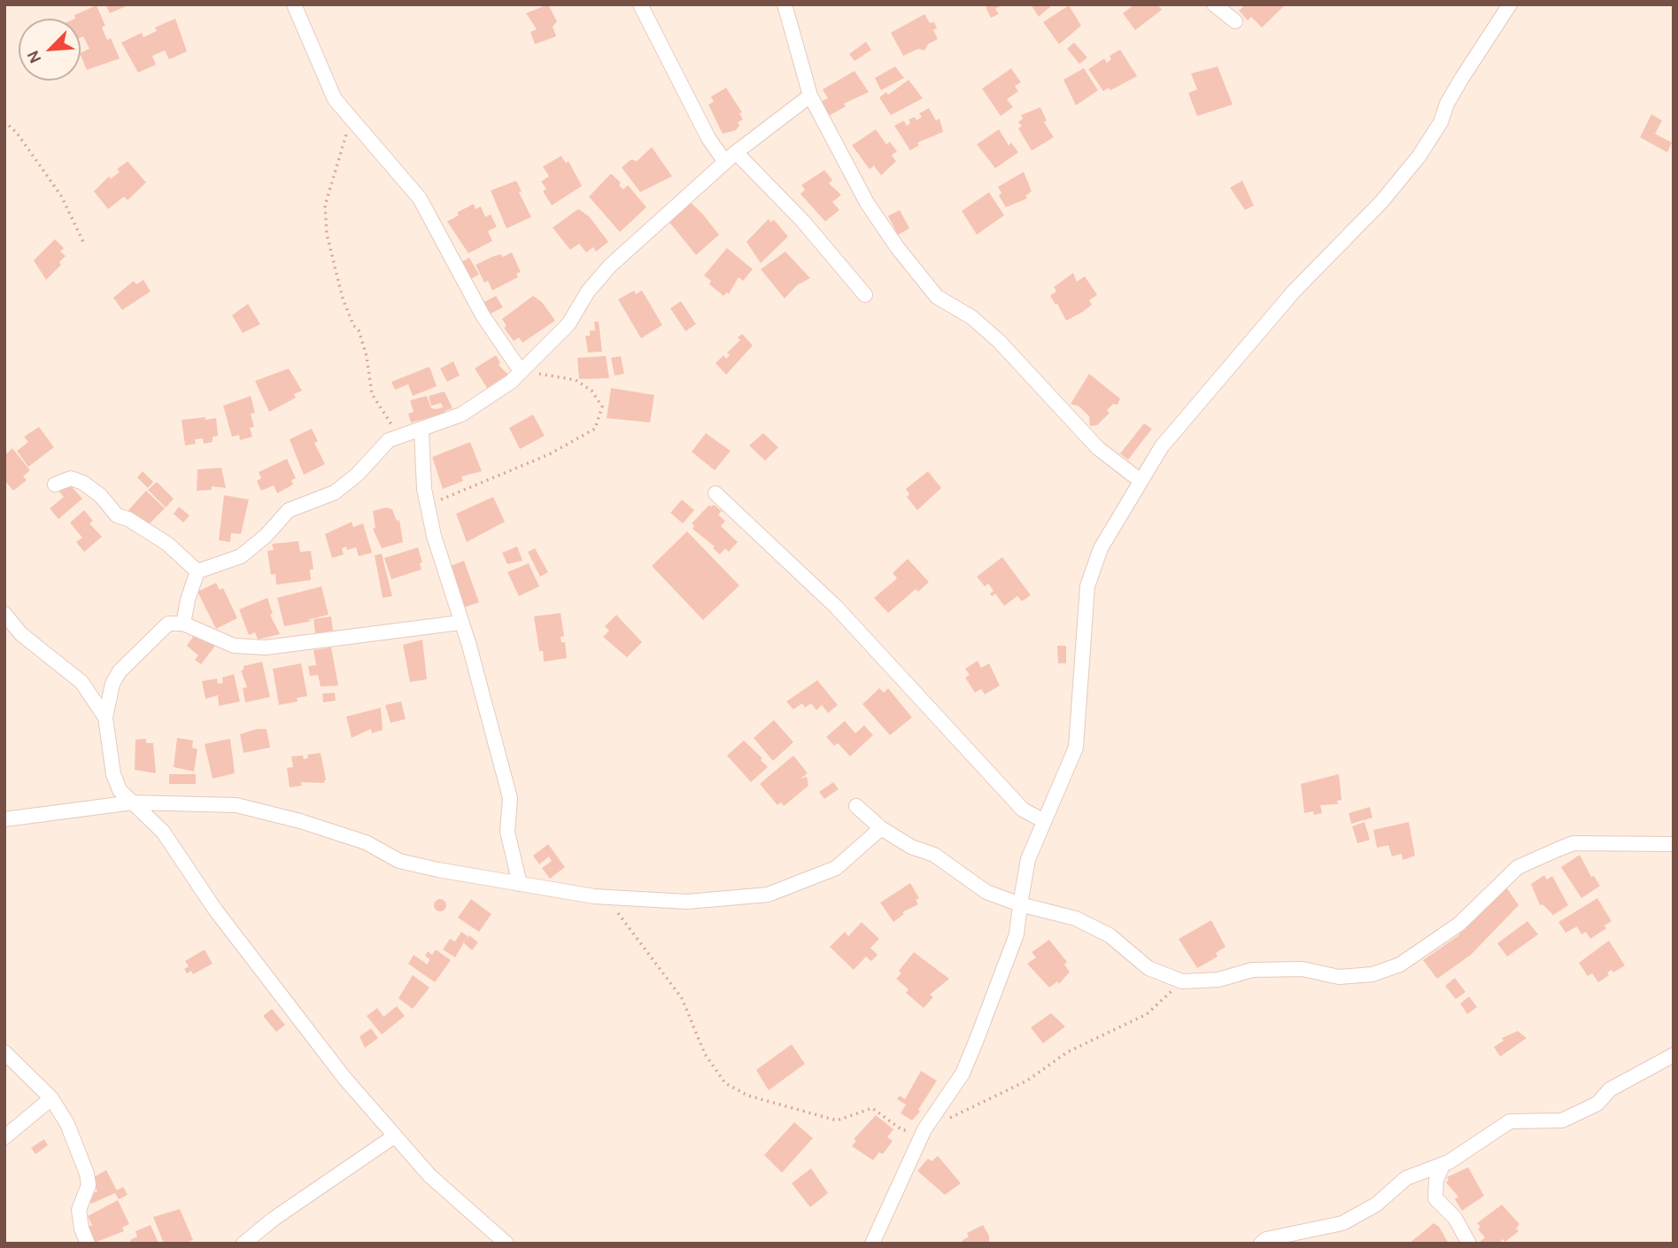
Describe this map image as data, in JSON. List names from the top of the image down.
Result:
{
  "north": "bottom left"
}
